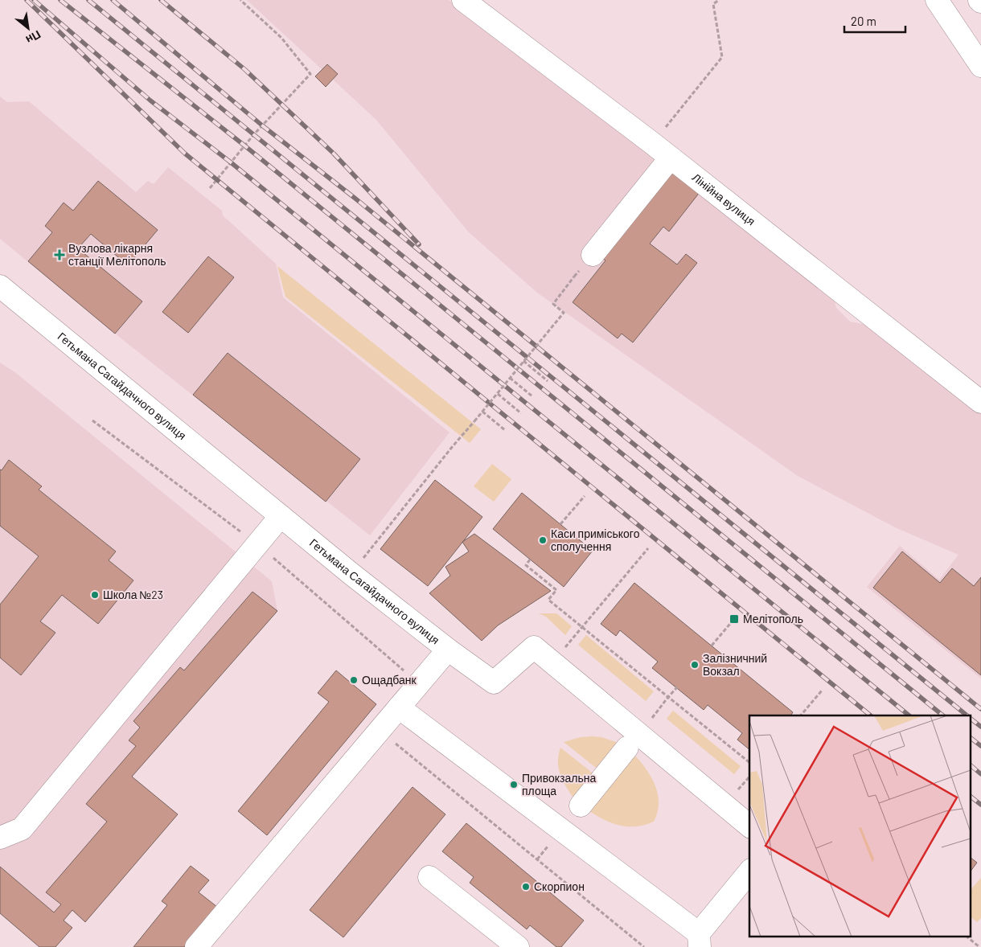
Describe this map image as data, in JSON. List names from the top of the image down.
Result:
{
  "streets": {
    "street": ["Лінійна вулиця", "Гетьмана Сагайдачного вулиця"]
  },
  "places": {
    "health": ["Вузлова лікарня станції Мелітополь"],
    "other": [
      "Каси приміського сполучення",
      "Школа №23",
      "Залізничний Вокзал",
      "Ощадбанк",
      "Привокзальна площа",
      "Скорпион"
    ],
    "transit": ["Мелітополь"]
  },
  "scale_bar": "20 m",
  "north": "bottom right"
}
